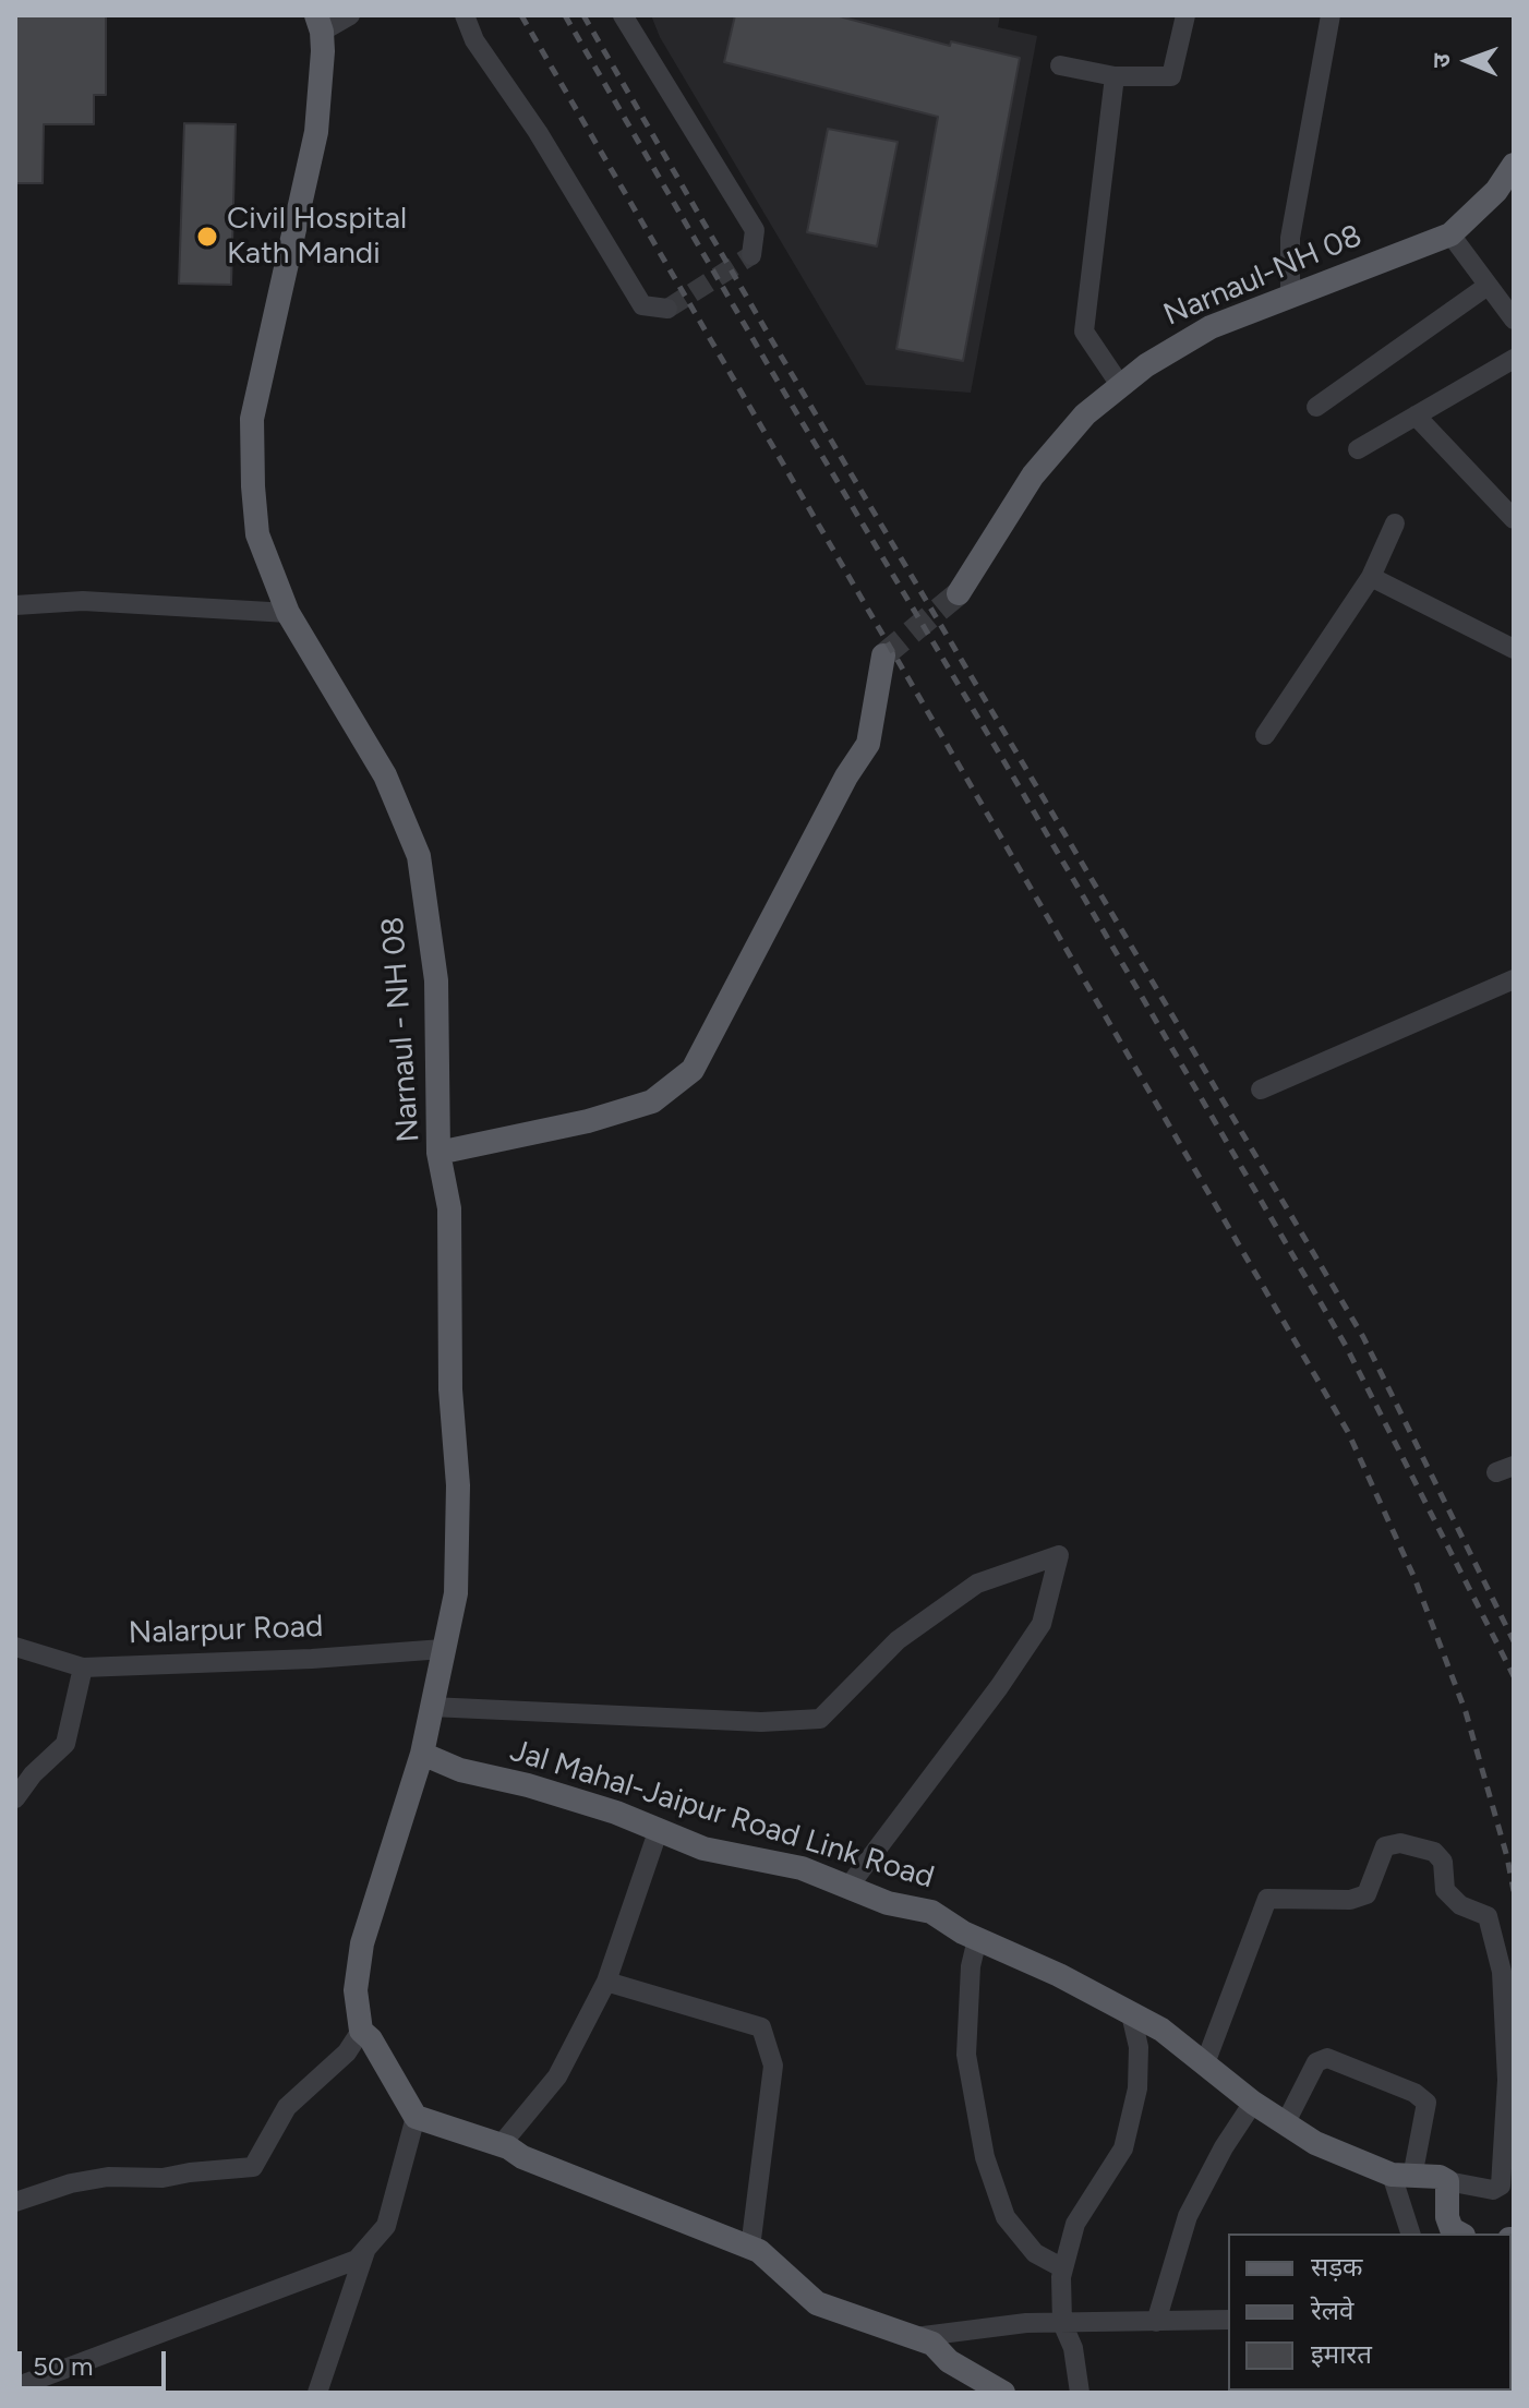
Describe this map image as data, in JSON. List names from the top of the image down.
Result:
{
  "streets": {
    "main road": ["Narnaul-NH 08", "Narnaul - NH 08", "Jal Mahal-Jaipur Road Link Road"],
    "street": ["Nalarpur Road"]
  },
  "places": ["Civil Hospital Kath Mandi"],
  "legend": ["सड़क", "रेलवे", "इमारत"],
  "scale_bar": "50 m",
  "north": "left"
}
